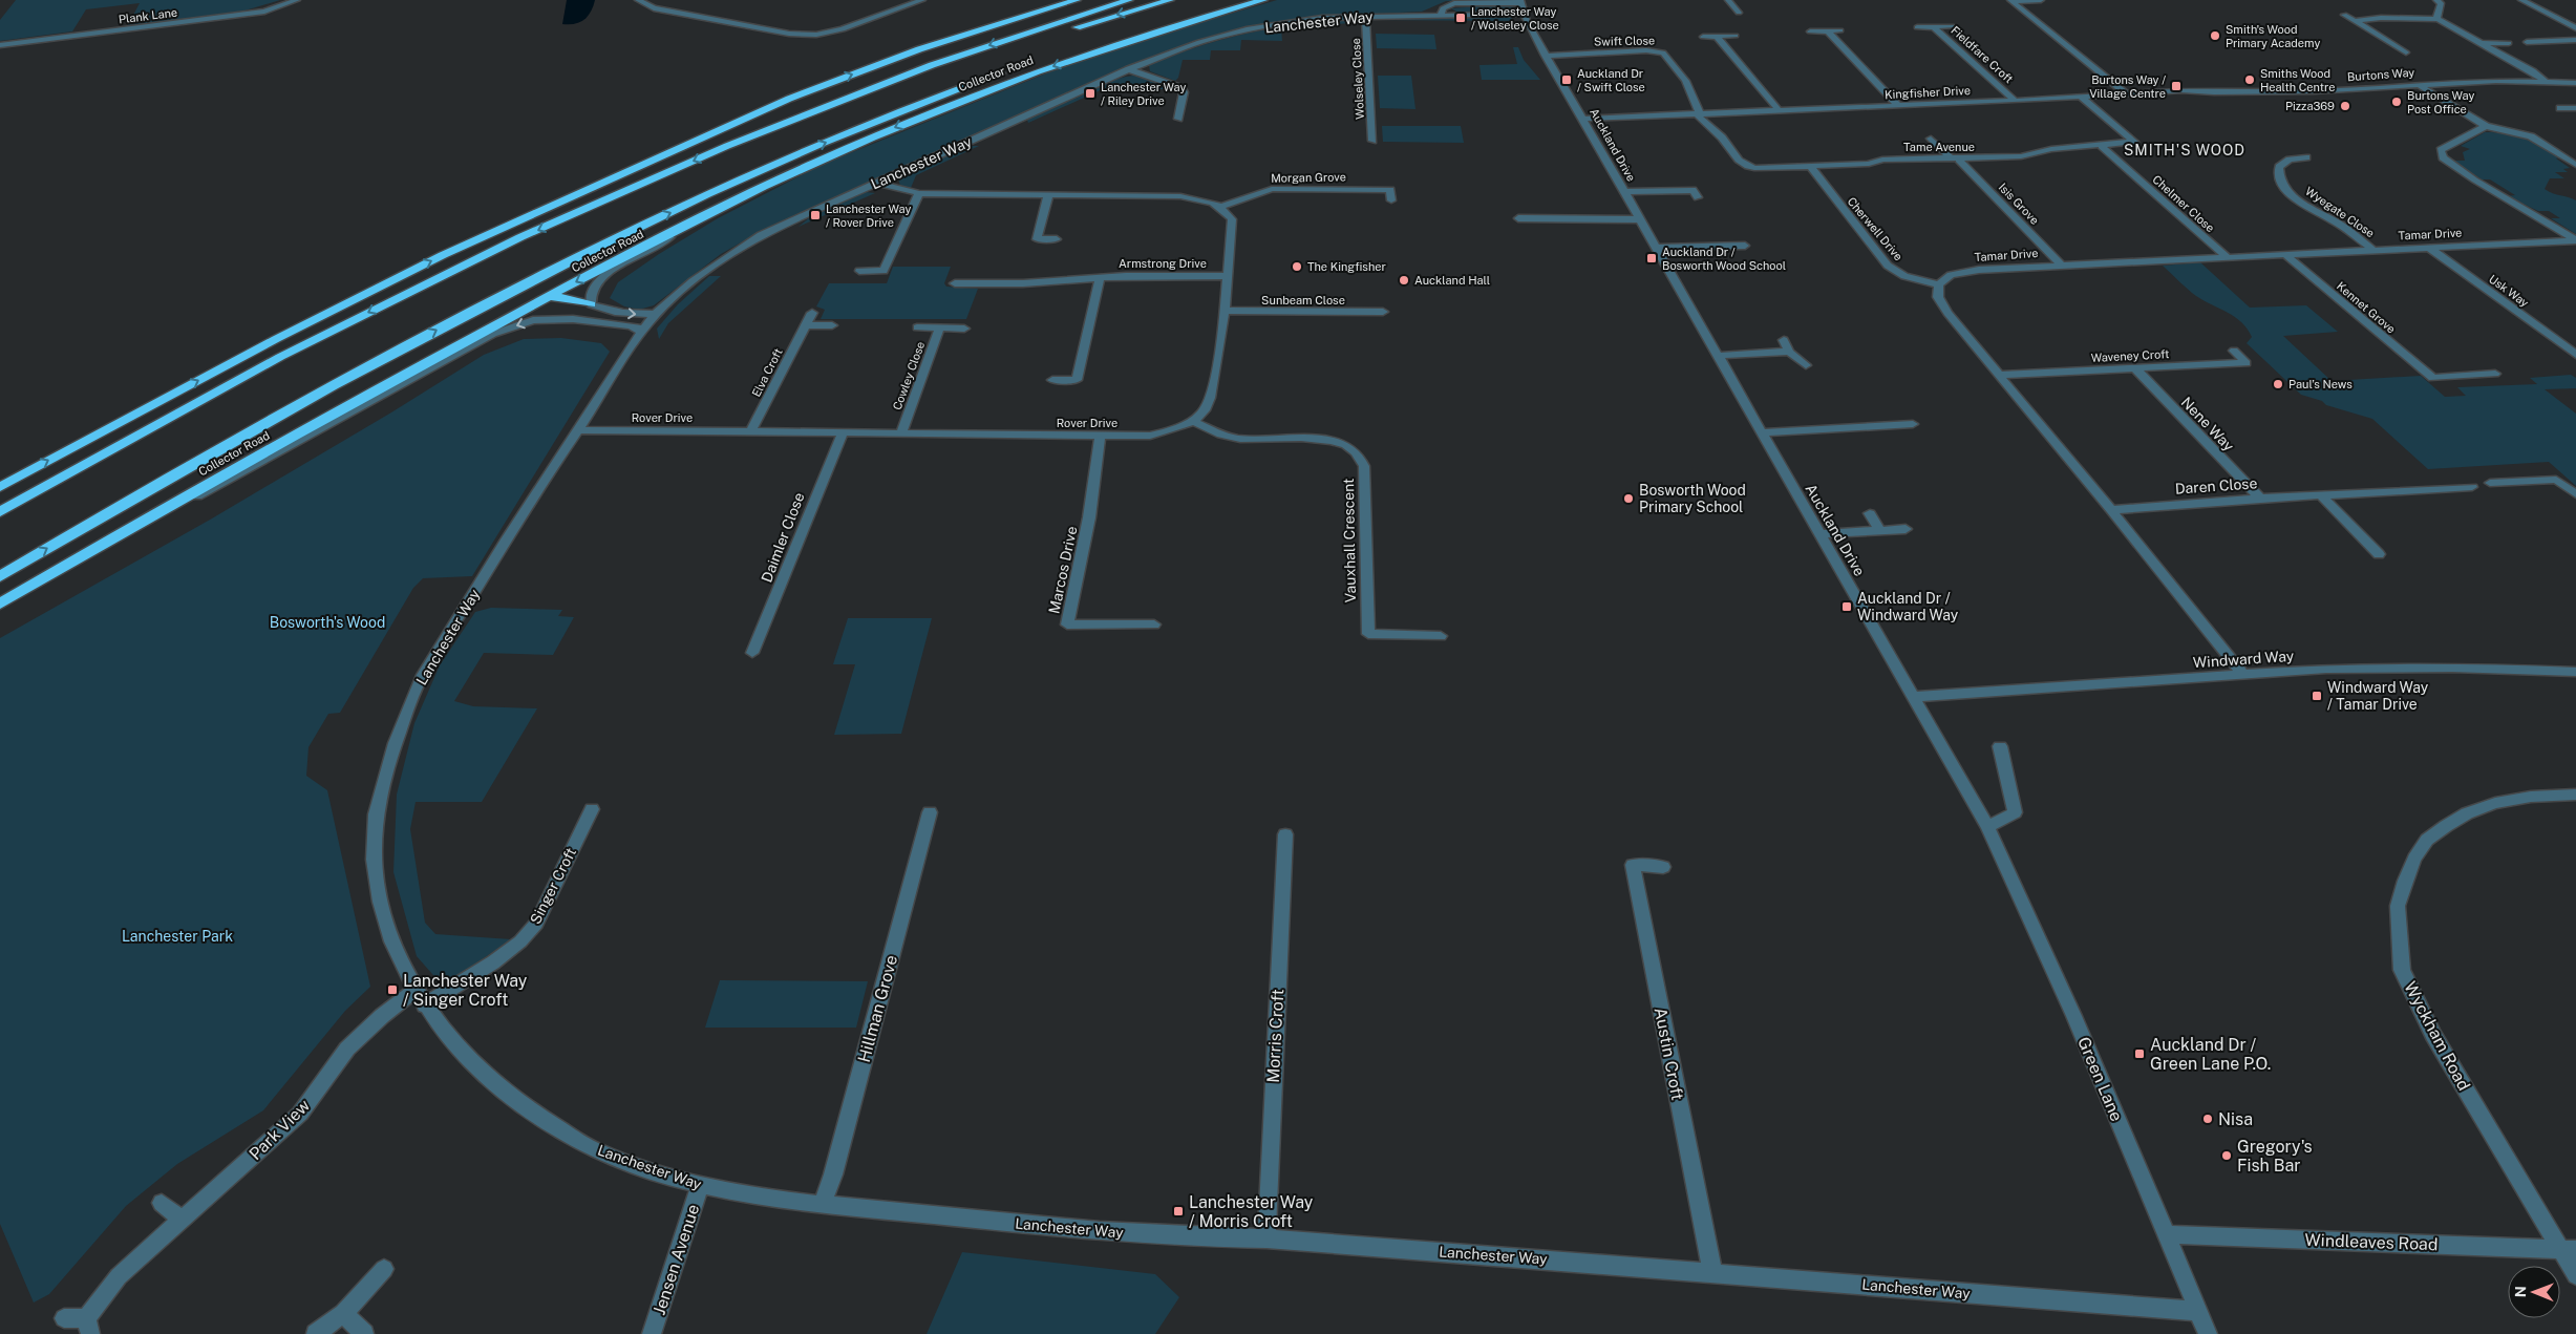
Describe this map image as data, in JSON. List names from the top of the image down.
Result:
{
  "streets": {
    "highway": ["Collector Road"],
    "street": [
      "Plank Lane",
      "Lanchester Way",
      "Swift Close",
      "Fieldfare Croft",
      "Burtons Way",
      "Wolseley Close",
      "Kingfisher Drive",
      "Auckland Drive",
      "Tame Avenue",
      "Morgan Grove",
      "Isis Grove",
      "Chelmer Close",
      "Wyegate Close",
      "Cherwell Drive",
      "Tamar Drive",
      "Armstrong Drive",
      "Usk Way",
      "Sunbeam Close",
      "Kennet Grove",
      "Waveney Croft",
      "Elva Croft",
      "Cowley Close",
      "Rover Drive",
      "Nene Way",
      "Daren Close",
      "Daimler Close",
      "Vauxhall Crescent",
      "Marcos Drive",
      "Windward Way",
      "Singer Croft",
      "Hillman Grove",
      "Morris Croft",
      "Wyckham Road",
      "Austin Croft",
      "Green Lane",
      "Park View",
      "Windleaves Road",
      "Jensen Avenue"
    ]
  },
  "crossings": [
    ["Lanchester Way", "Wolseley Close"],
    ["Lanchester Way", "Auckland Drive"],
    ["Lanchester Way", "Rover Drive"],
    ["Lanchester Way", "Singer Croft"],
    ["Lanchester Way", "Hillman Grove"],
    ["Lanchester Way", "Morris Croft"],
    ["Lanchester Way", "Austin Croft"],
    ["Lanchester Way", "Green Lane"],
    ["Lanchester Way", "Park View"],
    ["Lanchester Way", "Jensen Avenue"],
    ["Swift Close", "Kingfisher Drive"],
    ["Swift Close", "Auckland Drive"],
    ["Swift Close", "Tame Avenue"],
    ["Fieldfare Croft", "Kingfisher Drive"],
    ["Burtons Way", "Kingfisher Drive"],
    ["Kingfisher Drive", "Auckland Drive"],
    ["Kingfisher Drive", "Tame Avenue"],
    ["Auckland Drive", "Windward Way"],
    ["Auckland Drive", "Green Lane"],
    ["Tame Avenue", "Isis Grove"],
    ["Tame Avenue", "Chelmer Close"],
    ["Tame Avenue", "Cherwell Drive"],
    ["Morgan Grove", "Rover Drive"],
    ["Isis Grove", "Tamar Drive"],
    ["Chelmer Close", "Tamar Drive"],
    ["Wyegate Close", "Tamar Drive"],
    ["Cherwell Drive", "Tamar Drive"],
    ["Tamar Drive", "Usk Way"],
    ["Tamar Drive", "Kennet Grove"],
    ["Armstrong Drive", "Rover Drive"],
    ["Sunbeam Close", "Rover Drive"],
    ["Waveney Croft", "Nene Way"],
    ["Elva Croft", "Rover Drive"],
    ["Cowley Close", "Rover Drive"],
    ["Rover Drive", "Daimler Close"],
    ["Rover Drive", "Vauxhall Crescent"],
    ["Rover Drive", "Marcos Drive"],
    ["Nene Way", "Daren Close"],
    ["Windward Way", "Green Lane"],
    ["Singer Croft", "Park View"],
    ["Wyckham Road", "Windleaves Road"],
    ["Green Lane", "Windleaves Road"]
  ],
  "districts": ["SMITH'S WOOD"],
  "parks": ["Bosworth's Wood", "Lanchester Park"],
  "places": {
    "transit": [
      "Lanchester Way / Wolseley Close",
      "Auckland Dr / Swift Close",
      "Burtons Way / Village Centre",
      "Lanchester Way / Riley Drive",
      "Lanchester Way / Rover Drive",
      "Auckland Dr / Bosworth Wood School",
      "Auckland Dr / Windward Way",
      "Windward Way / Tamar Drive",
      "Lanchester Way / Singer Croft",
      "Auckland Dr / Green Lane P.O.",
      "Lanchester Way / Morris Croft"
    ],
    "other": [
      "Smith's Wood Primary Academy",
      "Smiths Wood Health Centre",
      "Burtons Way Post Office",
      "Pizza369",
      "The Kingfisher",
      "Auckland Hall",
      "Paul’s News",
      "Bosworth Wood Primary School",
      "Nisa",
      "Gregory's Fish Bar"
    ]
  },
  "north": "left"
}
